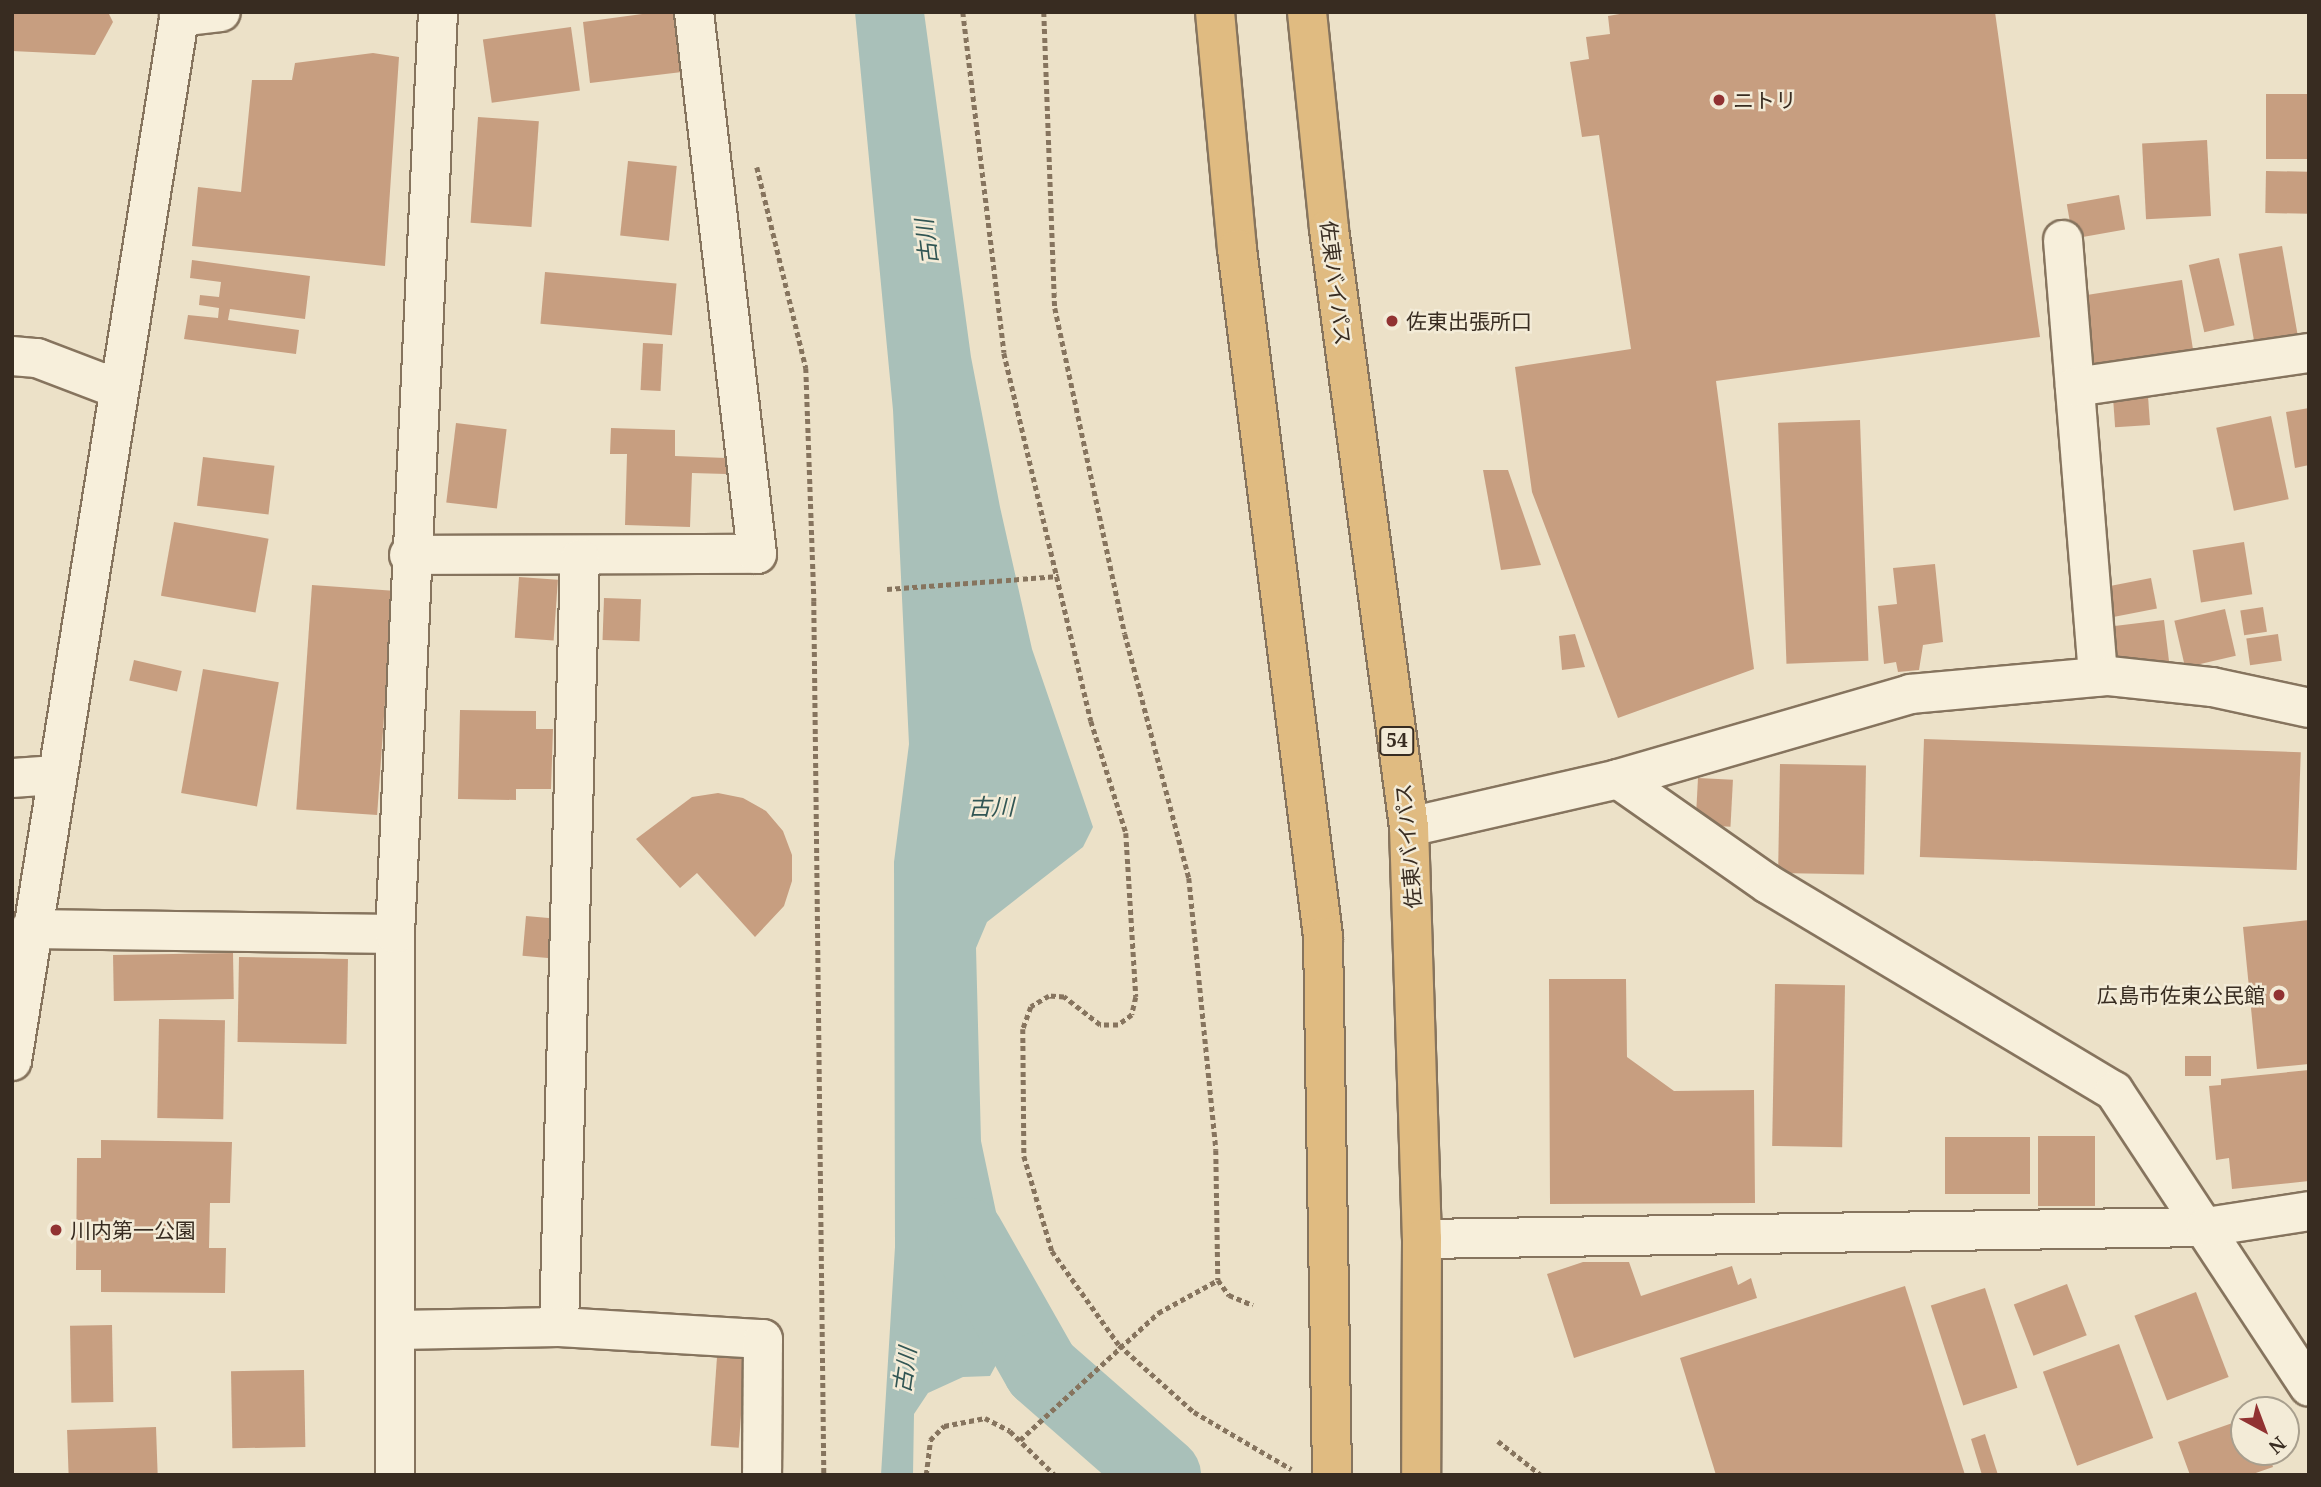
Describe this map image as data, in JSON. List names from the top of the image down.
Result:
{
  "streets": {
    "highway": ["佐東バイパス", "54"]
  },
  "water": ["古川"],
  "places": [
    "ニトリ",
    "佐東出張所口",
    "広島市佐東公民館",
    "川内第一公園"
  ],
  "north": "bottom right"
}
